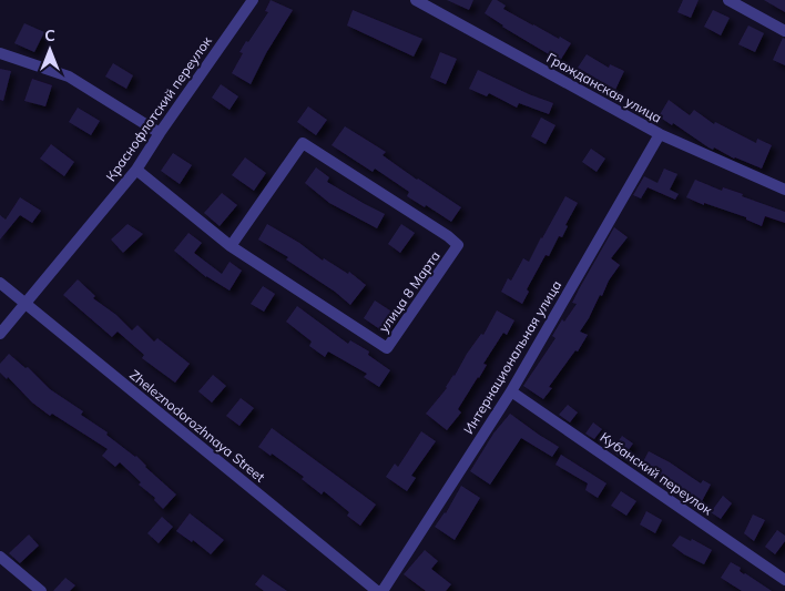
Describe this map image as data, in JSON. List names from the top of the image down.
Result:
{
  "streets": {
    "street": [
      "Гражданская улица",
      "Краснофлотский переулок",
      "улица 8 Марта",
      "Интернациональная улица",
      "Zheleznodorozhnaya Street",
      "Кубанский переулок"
    ]
  },
  "crossings": [
    ["Гражданская улица", "Интернациональная улица"],
    ["Краснофлотский переулок", "улица 8 Марта"],
    ["Краснофлотский переулок", "Zheleznodorozhnaya Street"],
    ["Интернациональная улица", "Кубанский переулок"]
  ],
  "north": "top"
}
